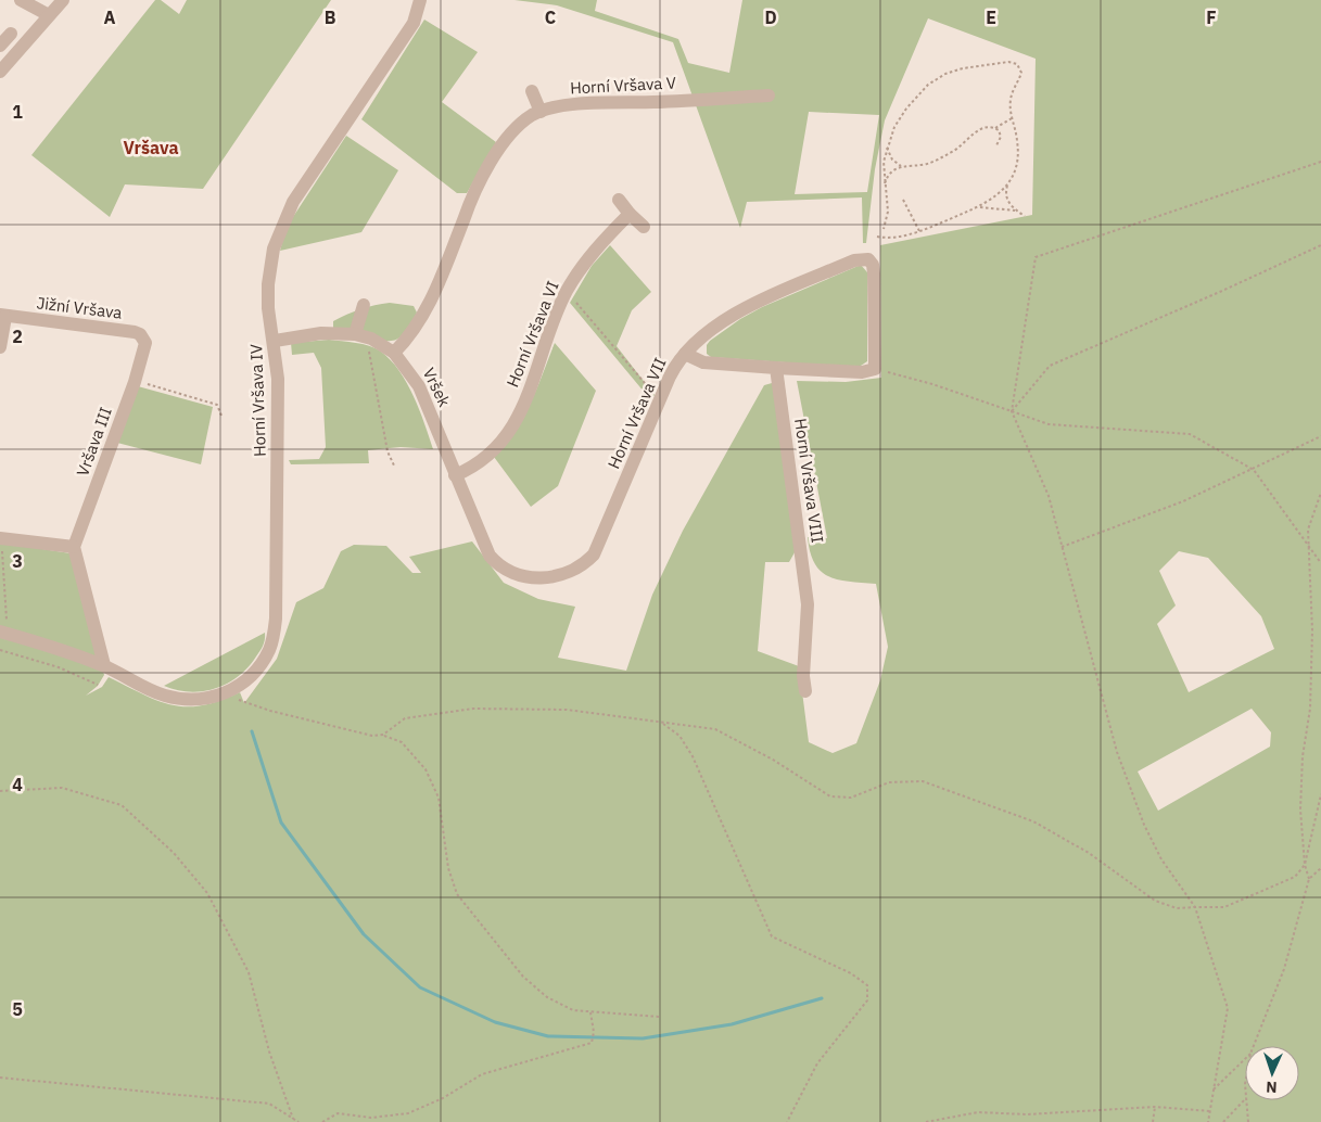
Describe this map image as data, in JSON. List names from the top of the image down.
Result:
{
  "streets": {
    "street": [
      "Horní Vršava V",
      "Jižní Vršava",
      "Horní Vršava VI",
      "Vršek",
      "Horní Vršava IV",
      "Horní Vršava VII",
      "Vršava III",
      "Horní Vršava VIII"
    ]
  },
  "crossings": [
    ["Horní Vršava V", "Vršek"],
    ["Jižní Vršava", "Vršava III"],
    ["Horní Vršava VI", "Vršek"],
    ["Vršek", "Horní Vršava IV"],
    ["Vršek", "Horní Vršava VII"]
  ],
  "districts": ["Vršava"],
  "north": "bottom",
  "grid": {
    "columns": [
      "A",
      "B",
      "C",
      "D",
      "E",
      "F"
    ],
    "rows": [
      "1",
      "2",
      "3",
      "4",
      "5"
    ]
  }
}
